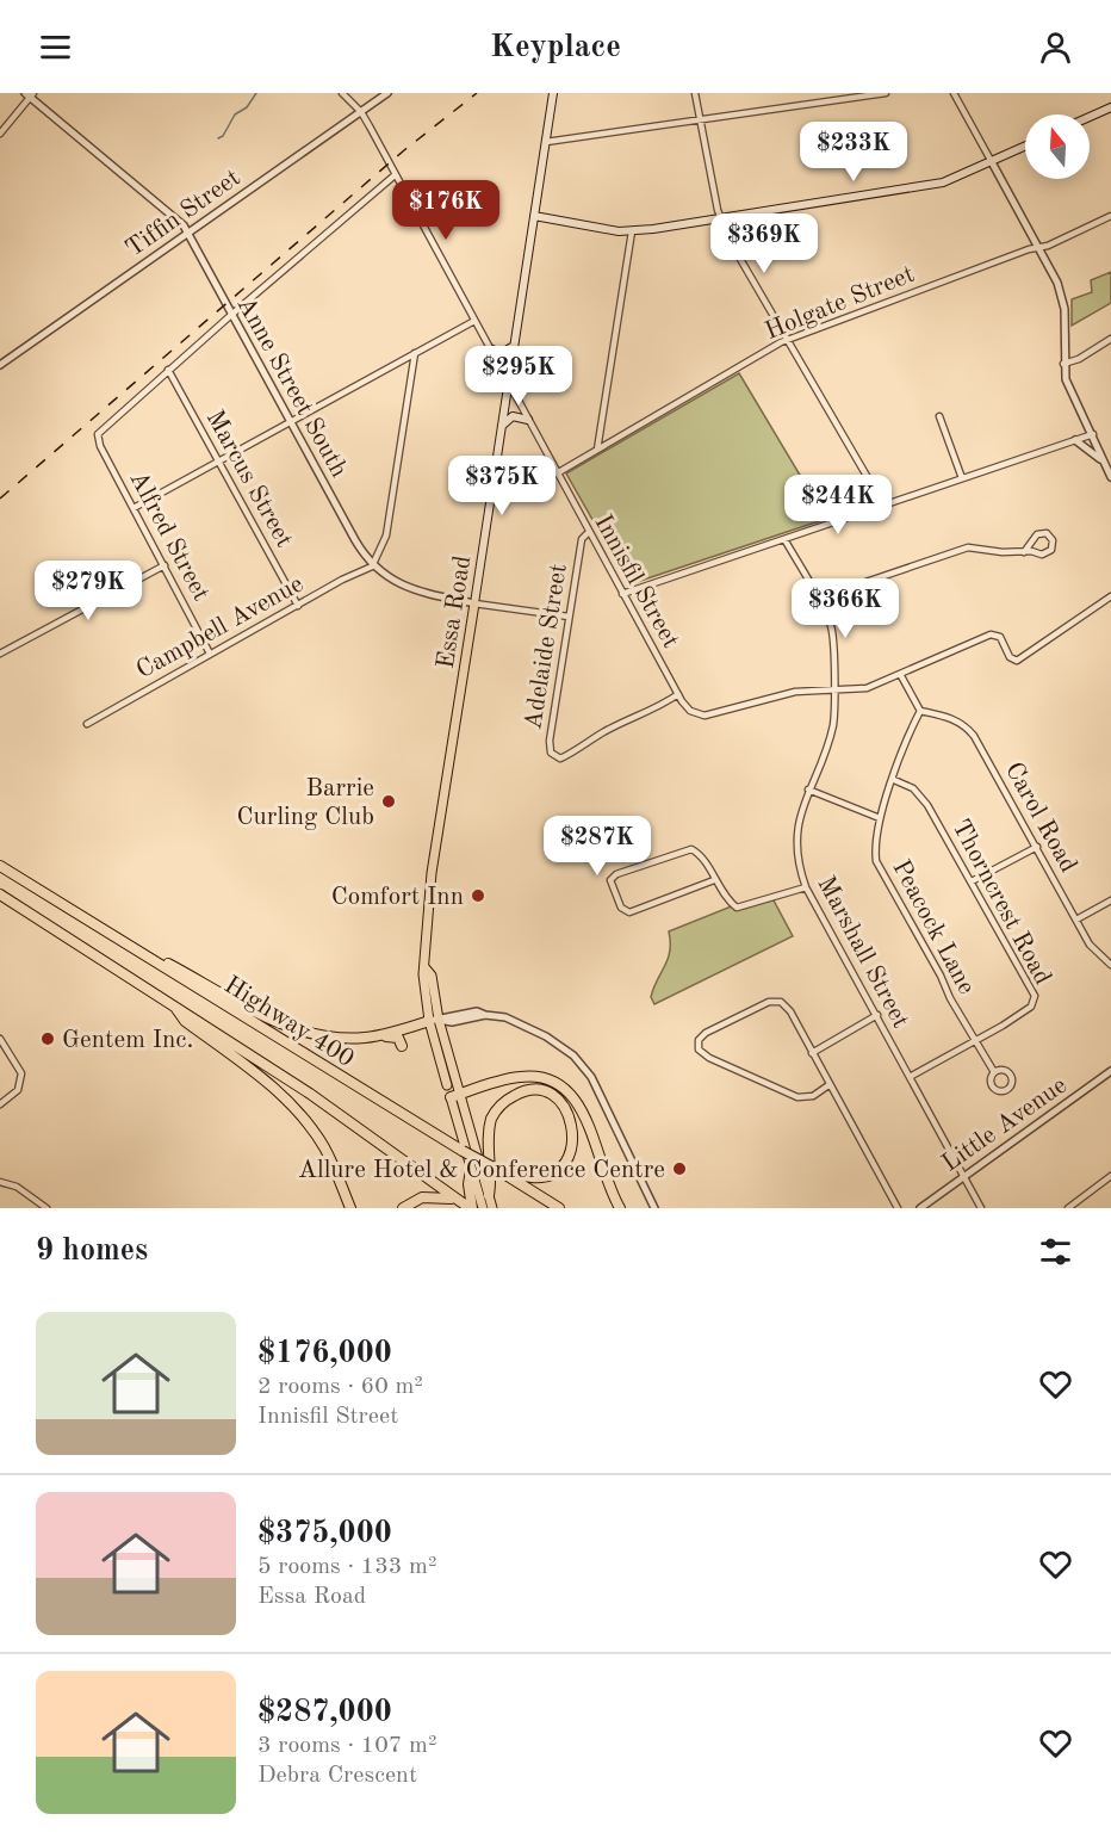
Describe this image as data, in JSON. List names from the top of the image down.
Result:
{
  "streets": {
    "highway": ["Highway 400"],
    "main road": ["Essa Road"],
    "street": [
      "Tiffin Street",
      "Holgate Street",
      "Anne Street South",
      "Marcus Street",
      "Alfred Street",
      "Innisfil Street",
      "Campbell Avenue",
      "Adelaide Street",
      "Carol Road",
      "Thorncrest Road",
      "Peacock Lane",
      "Marshall Street",
      "Little Avenue"
    ]
  },
  "crossings": [
    ["Tiffin Street", "Anne Street South"],
    ["Tiffin Street", "Innisfil Street"],
    ["Holgate Street", "Innisfil Street"],
    ["Anne Street South", "Essa Road"],
    ["Anne Street South", "Campbell Avenue"],
    ["Anne Street South", "Adelaide Street"],
    ["Marcus Street", "Alfred Street"],
    ["Marcus Street", "Campbell Avenue"],
    ["Alfred Street", "Campbell Avenue"],
    ["Innisfil Street", "Essa Road"],
    ["Innisfil Street", "Adelaide Street"],
    ["Innisfil Street", "Marshall Street"],
    ["Carol Road", "Peacock Lane"],
    ["Thorncrest Road", "Peacock Lane"],
    ["Thorncrest Road", "Marshall Street"],
    ["Marshall Street", "Little Avenue"]
  ],
  "places": [
    "Barrie Curling Club",
    "Comfort Inn",
    "Gentem Inc.",
    "Allure Hotel & Conference Centre"
  ],
  "north": "top",
  "page": {
    "header": "Keyplace",
    "price": [
      "$233K",
      "$176K",
      "$369K",
      "$295K",
      "$375K",
      "$244K",
      "$279K",
      "$366K",
      "$287K"
    ],
    "heading": "9 homes",
    "list": [
      {
        "name": "$176,000",
        "note": "2 rooms · 60 m² · Innisfil Street"
      },
      {
        "name": "$375,000",
        "note": "5 rooms · 133 m² · Essa Road"
      },
      {
        "name": "$287,000",
        "note": "3 rooms · 107 m² · Debra Crescent"
      }
    ]
  }
}
